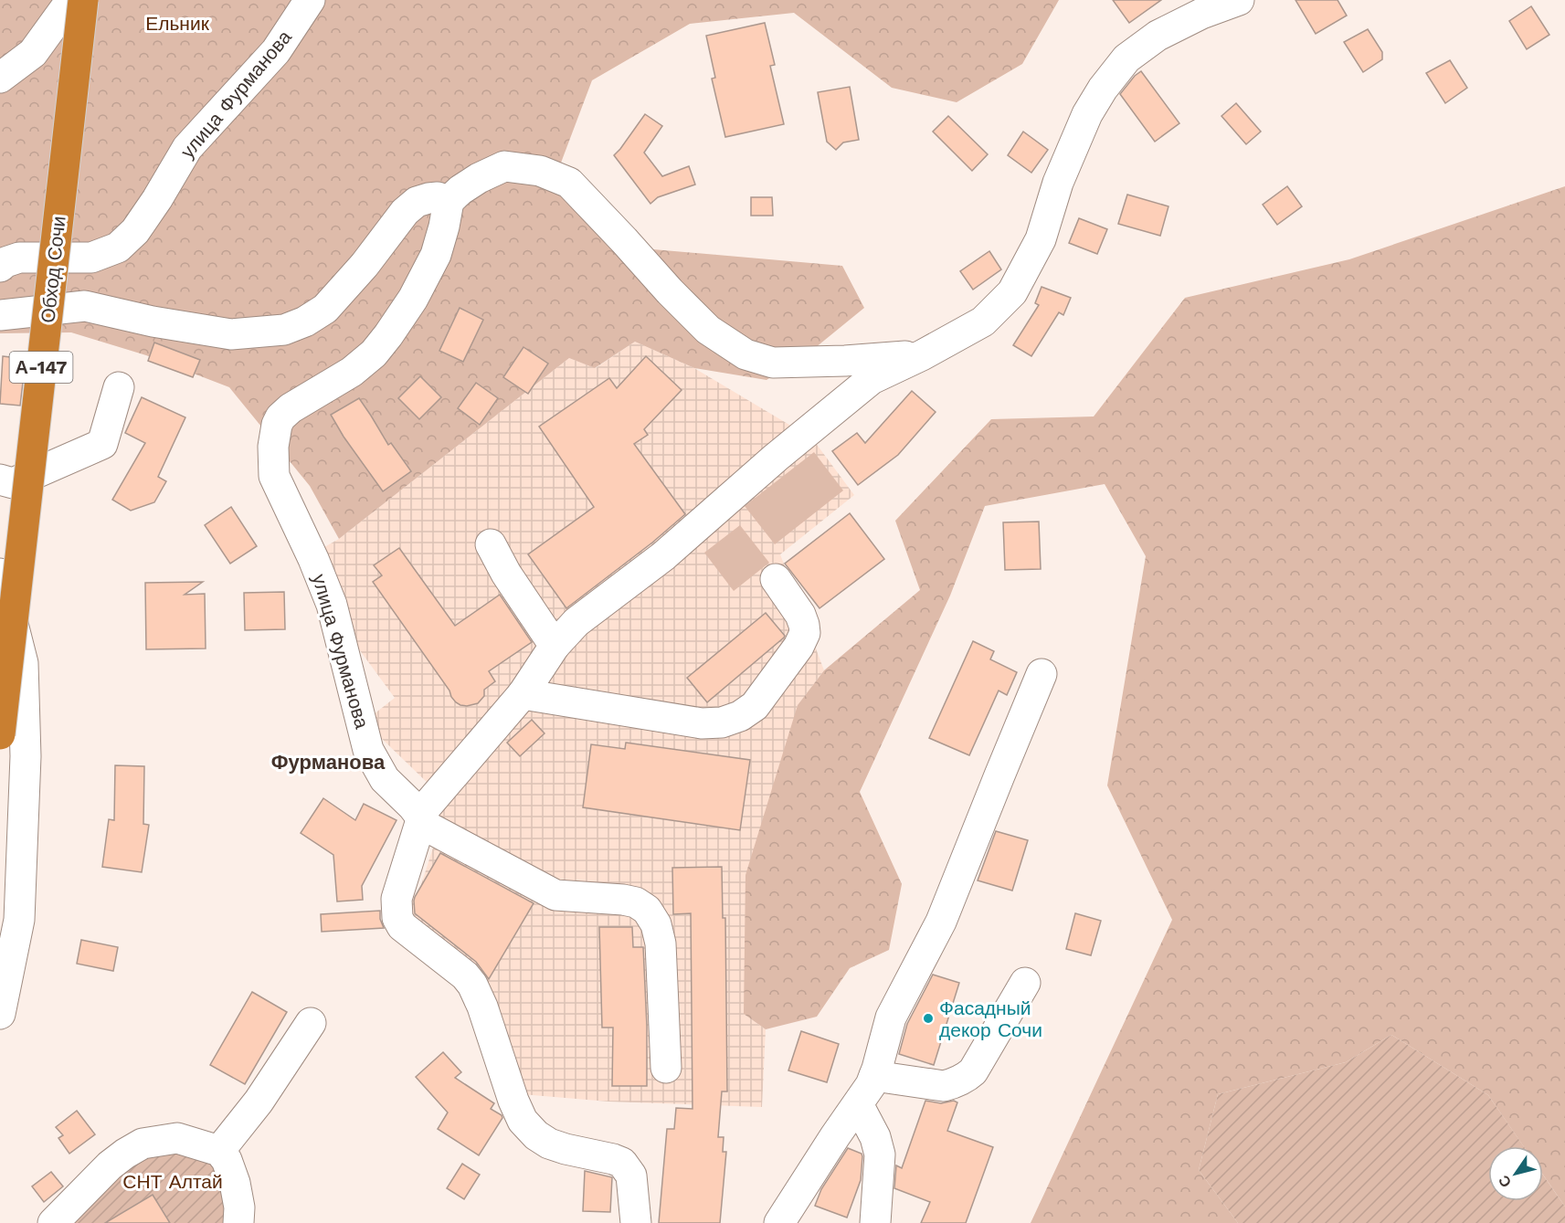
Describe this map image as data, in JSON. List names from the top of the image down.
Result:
{
  "streets": {
    "highway": ["Обход Сочи", "А-147"],
    "street": ["улица Фурманова"]
  },
  "districts": ["Фурманова"],
  "parks": ["Ельник", "СНТ Алтай"],
  "places": ["Фасадный декор Сочи"],
  "north": "bottom left"
}
